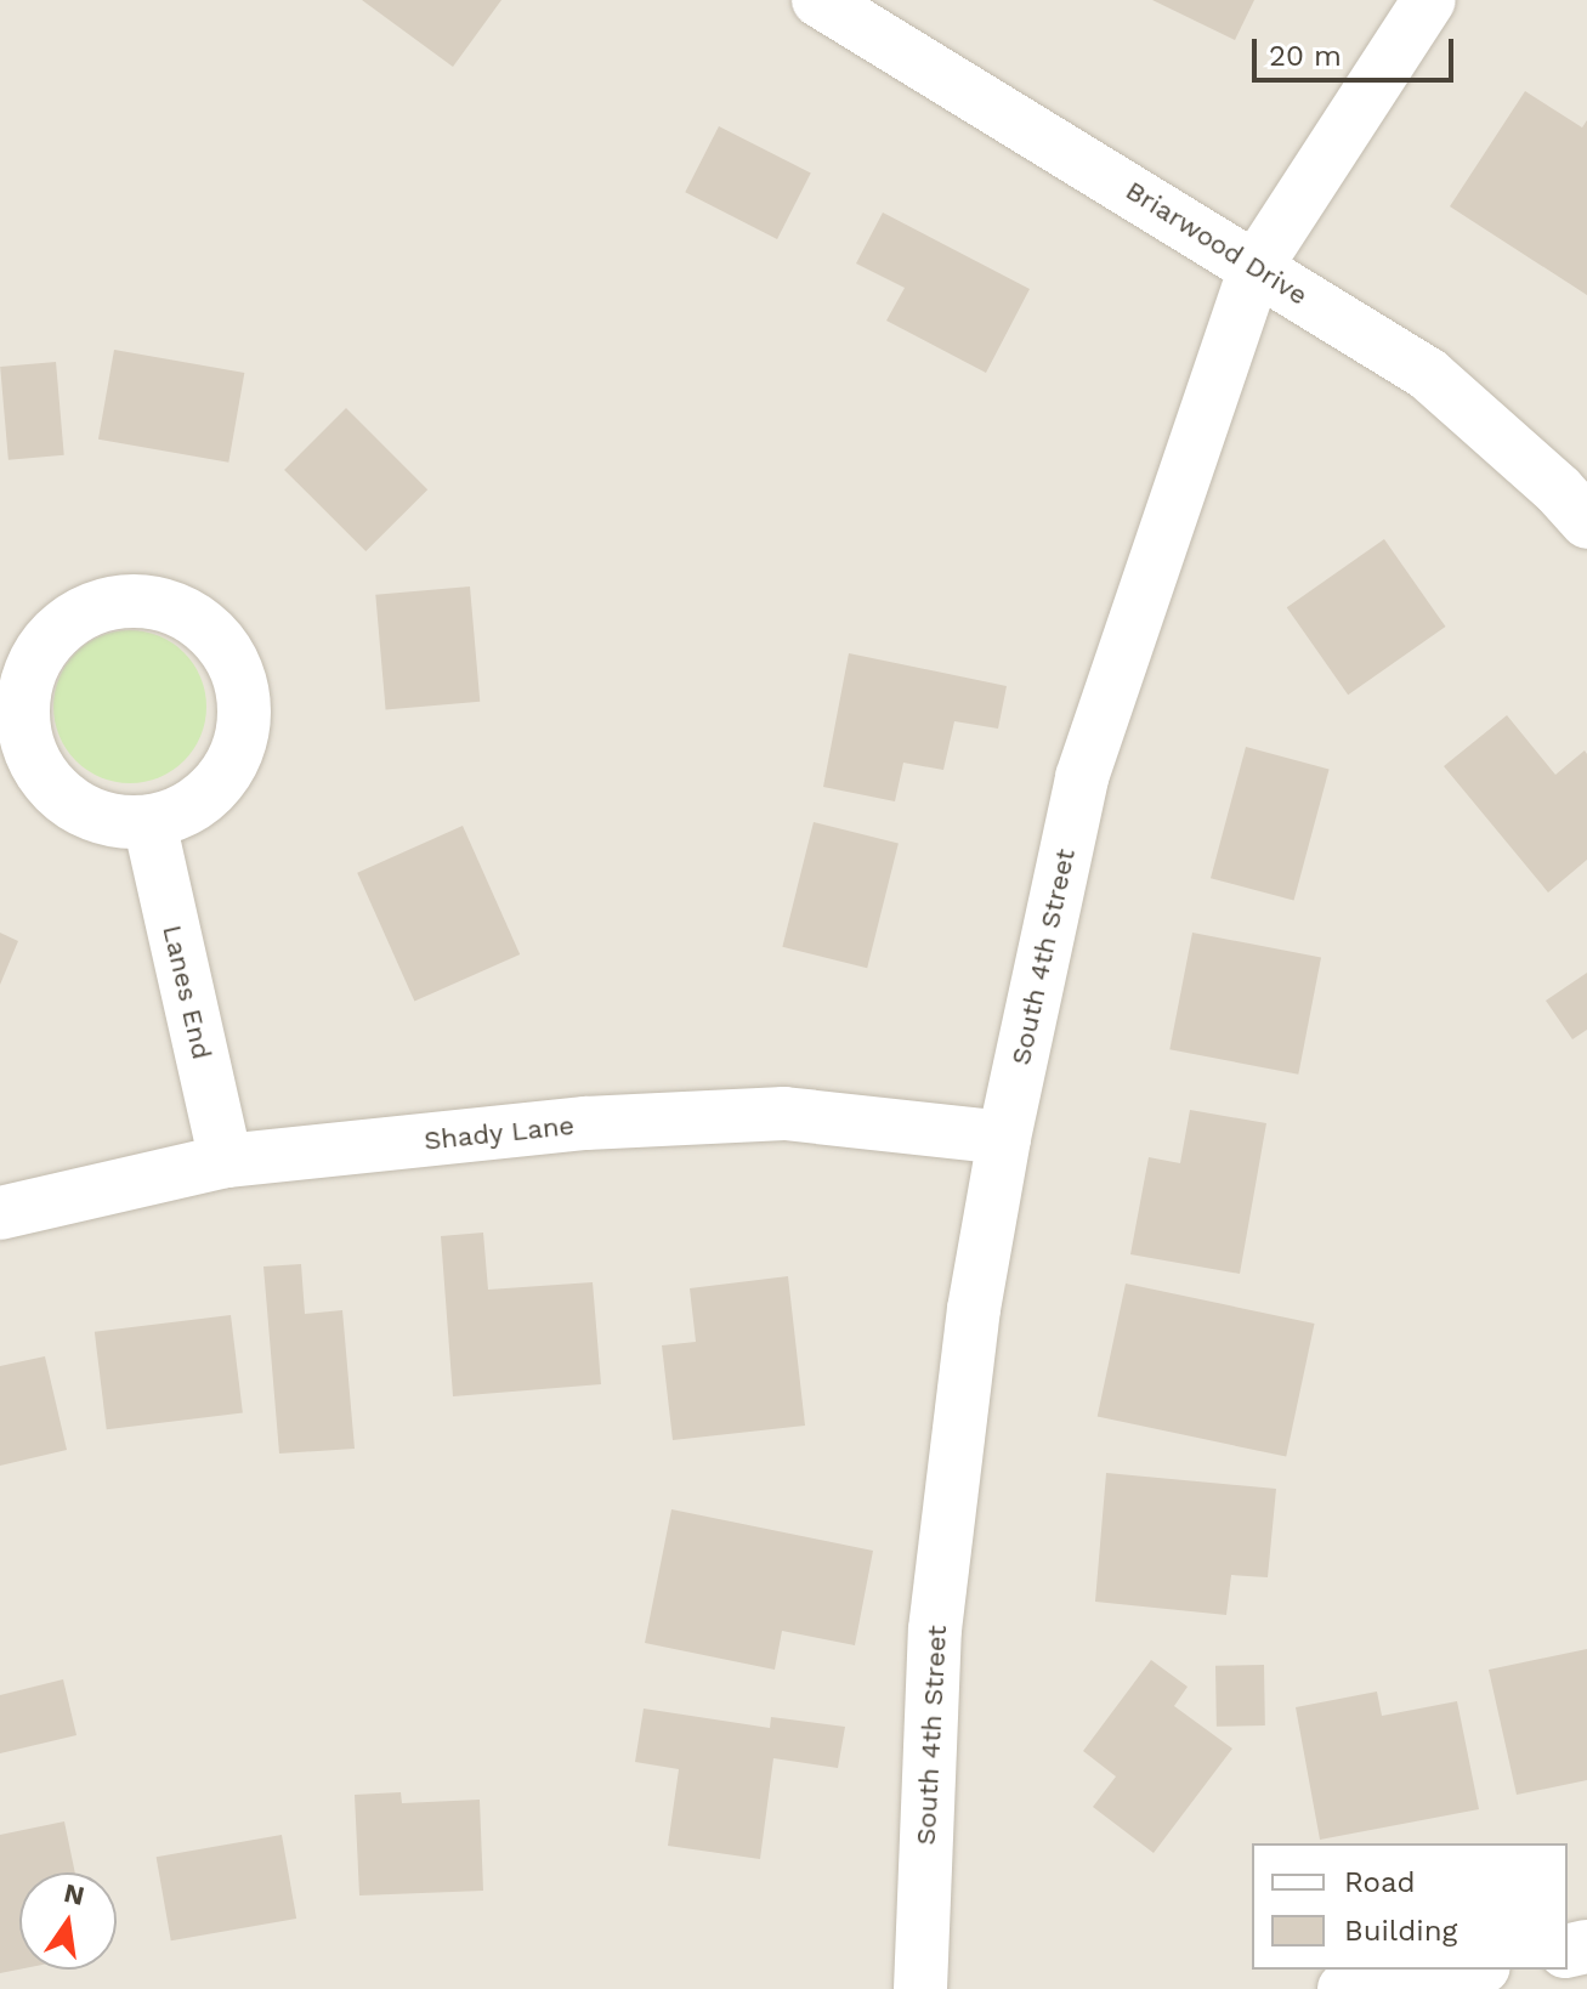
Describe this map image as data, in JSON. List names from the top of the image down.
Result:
{
  "streets": {
    "street": [
      "Briarwood Drive",
      "South 4th Street",
      "Lanes End",
      "Shady Lane"
    ]
  },
  "crossings": [
    ["Briarwood Drive", "South 4th Street"],
    ["South 4th Street", "Shady Lane"],
    ["Lanes End", "Shady Lane"]
  ],
  "legend": ["Road", "Building"],
  "scale_bar": "20 m",
  "north": "top"
}
